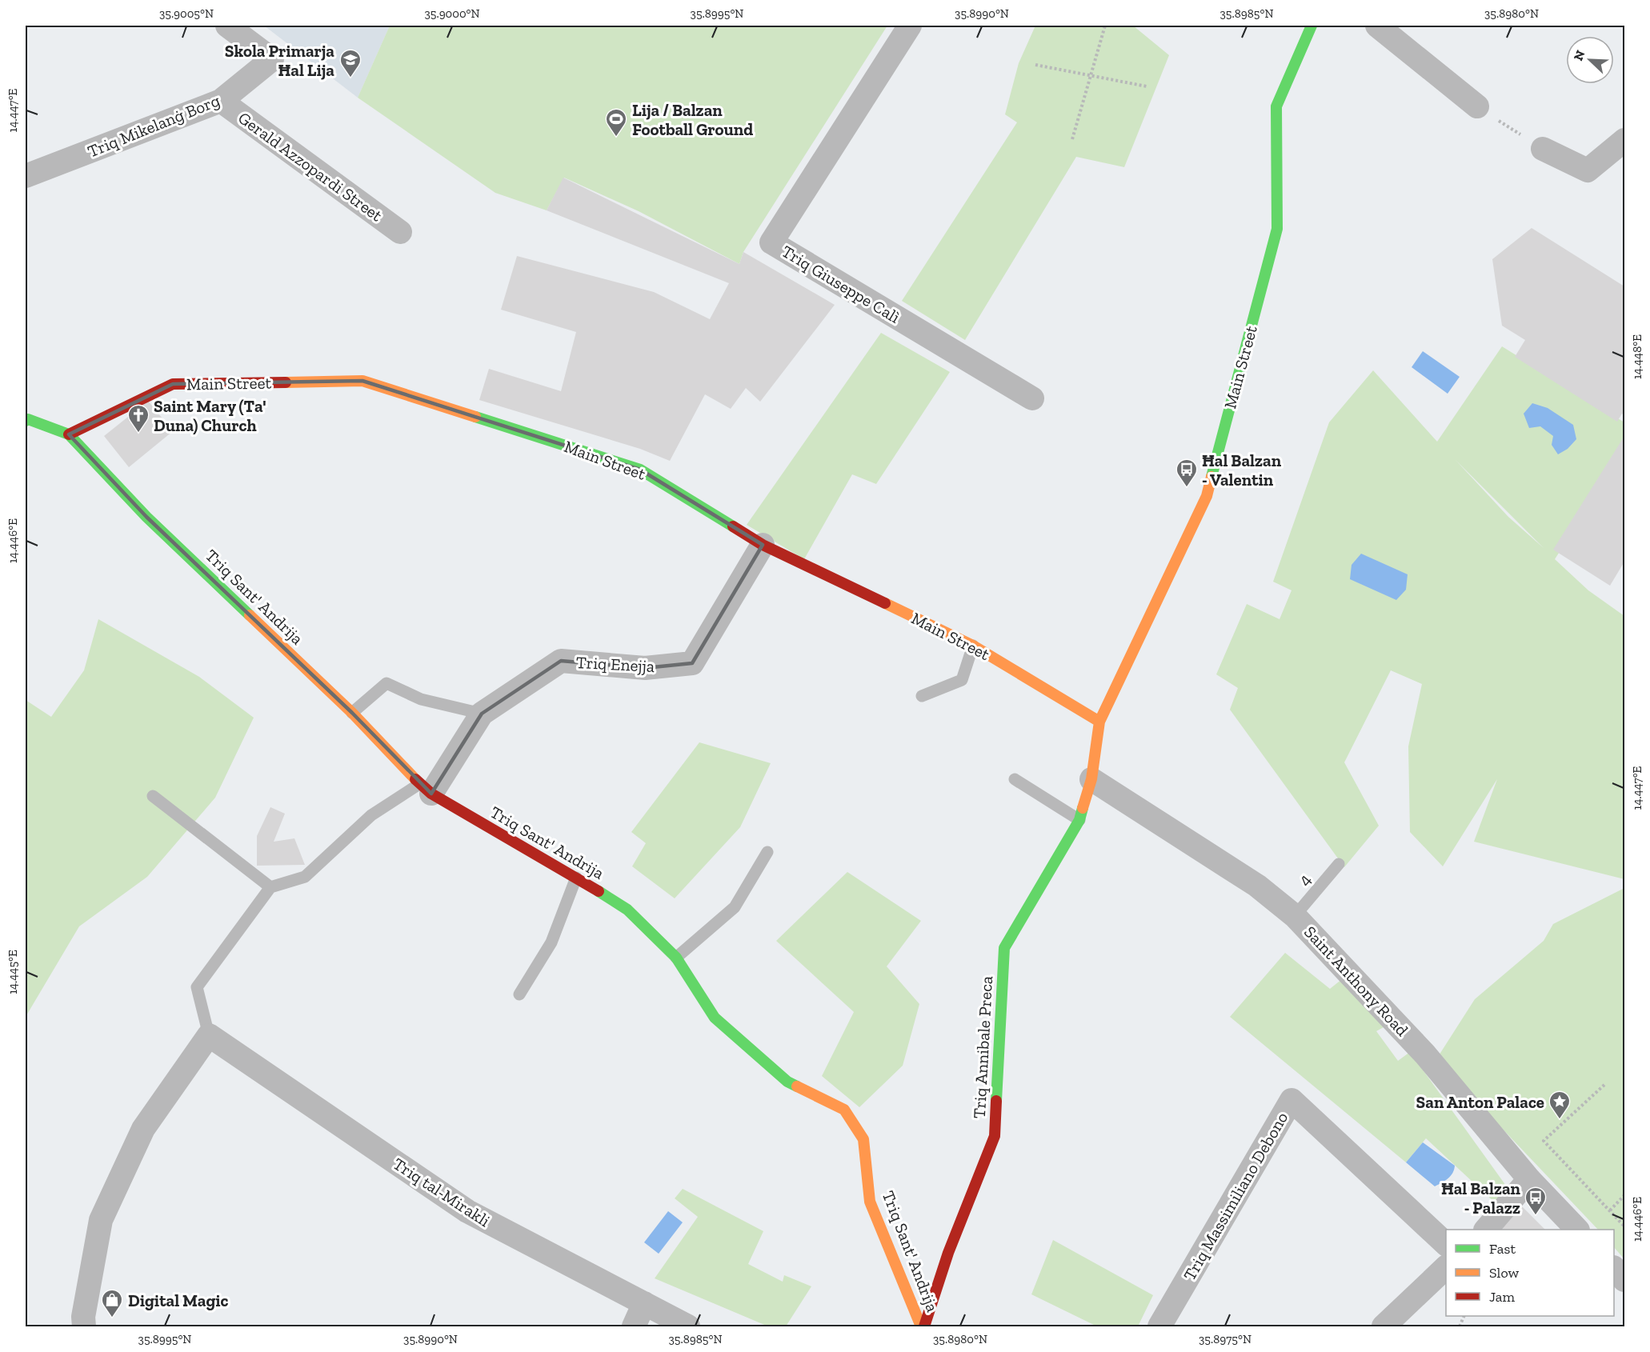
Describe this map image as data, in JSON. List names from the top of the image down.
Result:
{
  "streets": {
    "street": [
      "Triq Mikelanġ Borg",
      "Gerald Azzopardi Street",
      "Triq Giuseppe Calì",
      "Main Street",
      "Triq Sant' Andrija",
      "Triq Enejja",
      "Saint Anthony Road",
      "Triq Annibale Preca",
      "Triq tal-Mirakli",
      "Triq Massimiliano Debono"
    ],
    "lane": ["4"]
  },
  "crossings": [
    ["Triq Mikelanġ Borg", "Gerald Azzopardi Street"],
    ["Main Street", "Triq Sant' Andrija"],
    ["Main Street", "Triq Enejja"],
    ["Main Street", "Saint Anthony Road"],
    ["Main Street", "Triq Annibale Preca"],
    ["Triq Sant' Andrija", "Triq Enejja"],
    ["Triq Sant' Andrija", "Triq Annibale Preca"],
    ["4", "Saint Anthony Road"],
    ["Saint Anthony Road", "Triq Annibale Preca"]
  ],
  "places": {
    "school or university": ["Skola Primarja Ħal Lija"],
    "sports": ["Lija / Balzan Football Ground"],
    "church": ["Saint Mary (Ta' Duna) Church"],
    "bus stop": ["Ħal Balzan - Valentin", "Ħal Balzan - Palazz"],
    "place": ["San Anton Palace"],
    "shop": ["Digital Magic"]
  },
  "legend": ["Fast", "Slow", "Jam"],
  "north": "top left",
  "coordinates": [
    "35.9005°N",
    "35.9000°N",
    "35.8995°N",
    "35.8990°N",
    "35.8985°N",
    "35.8980°N",
    "14.447°E",
    "14.448°E",
    "14.446°E",
    "14.445°E",
    "35.8975°N"
  ]
}
